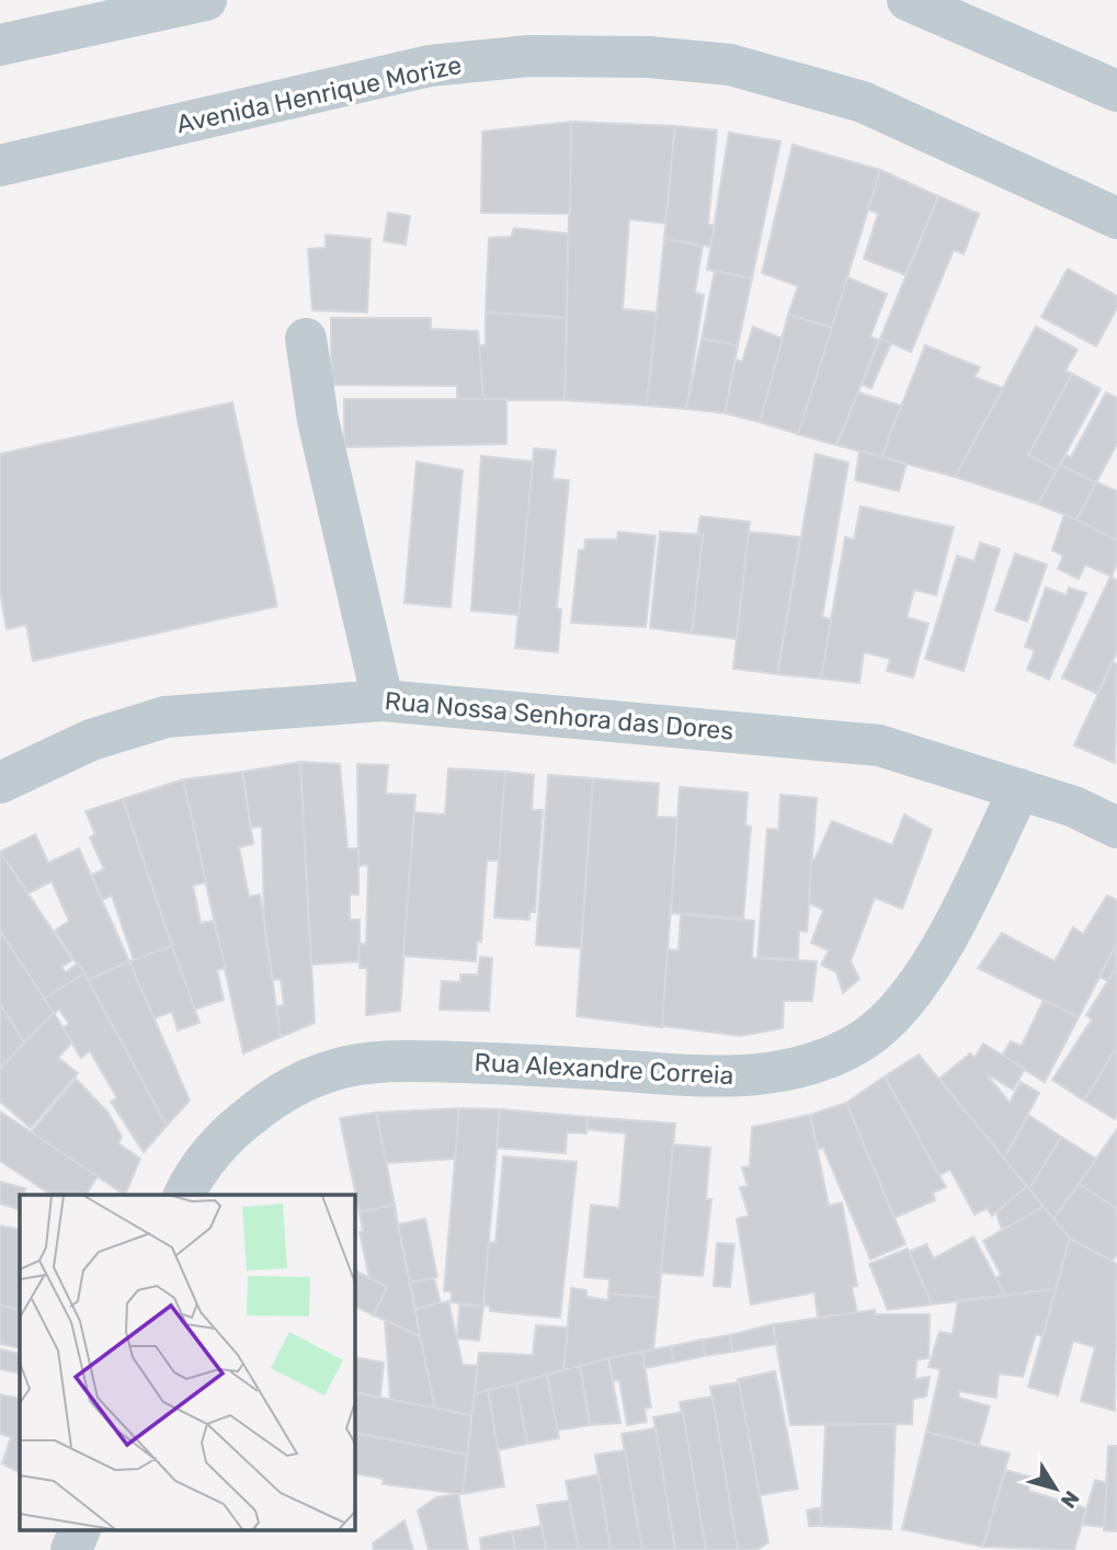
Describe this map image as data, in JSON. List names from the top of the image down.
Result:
{
  "streets": {
    "street": ["Avenida Henrique Morize", "Rua Nossa Senhora das Dores", "Rua Alexandre Correia"]
  },
  "crossings": [
    ["Rua Nossa Senhora das Dores", "Rua Alexandre Correia"]
  ],
  "north": "bottom right"
}
